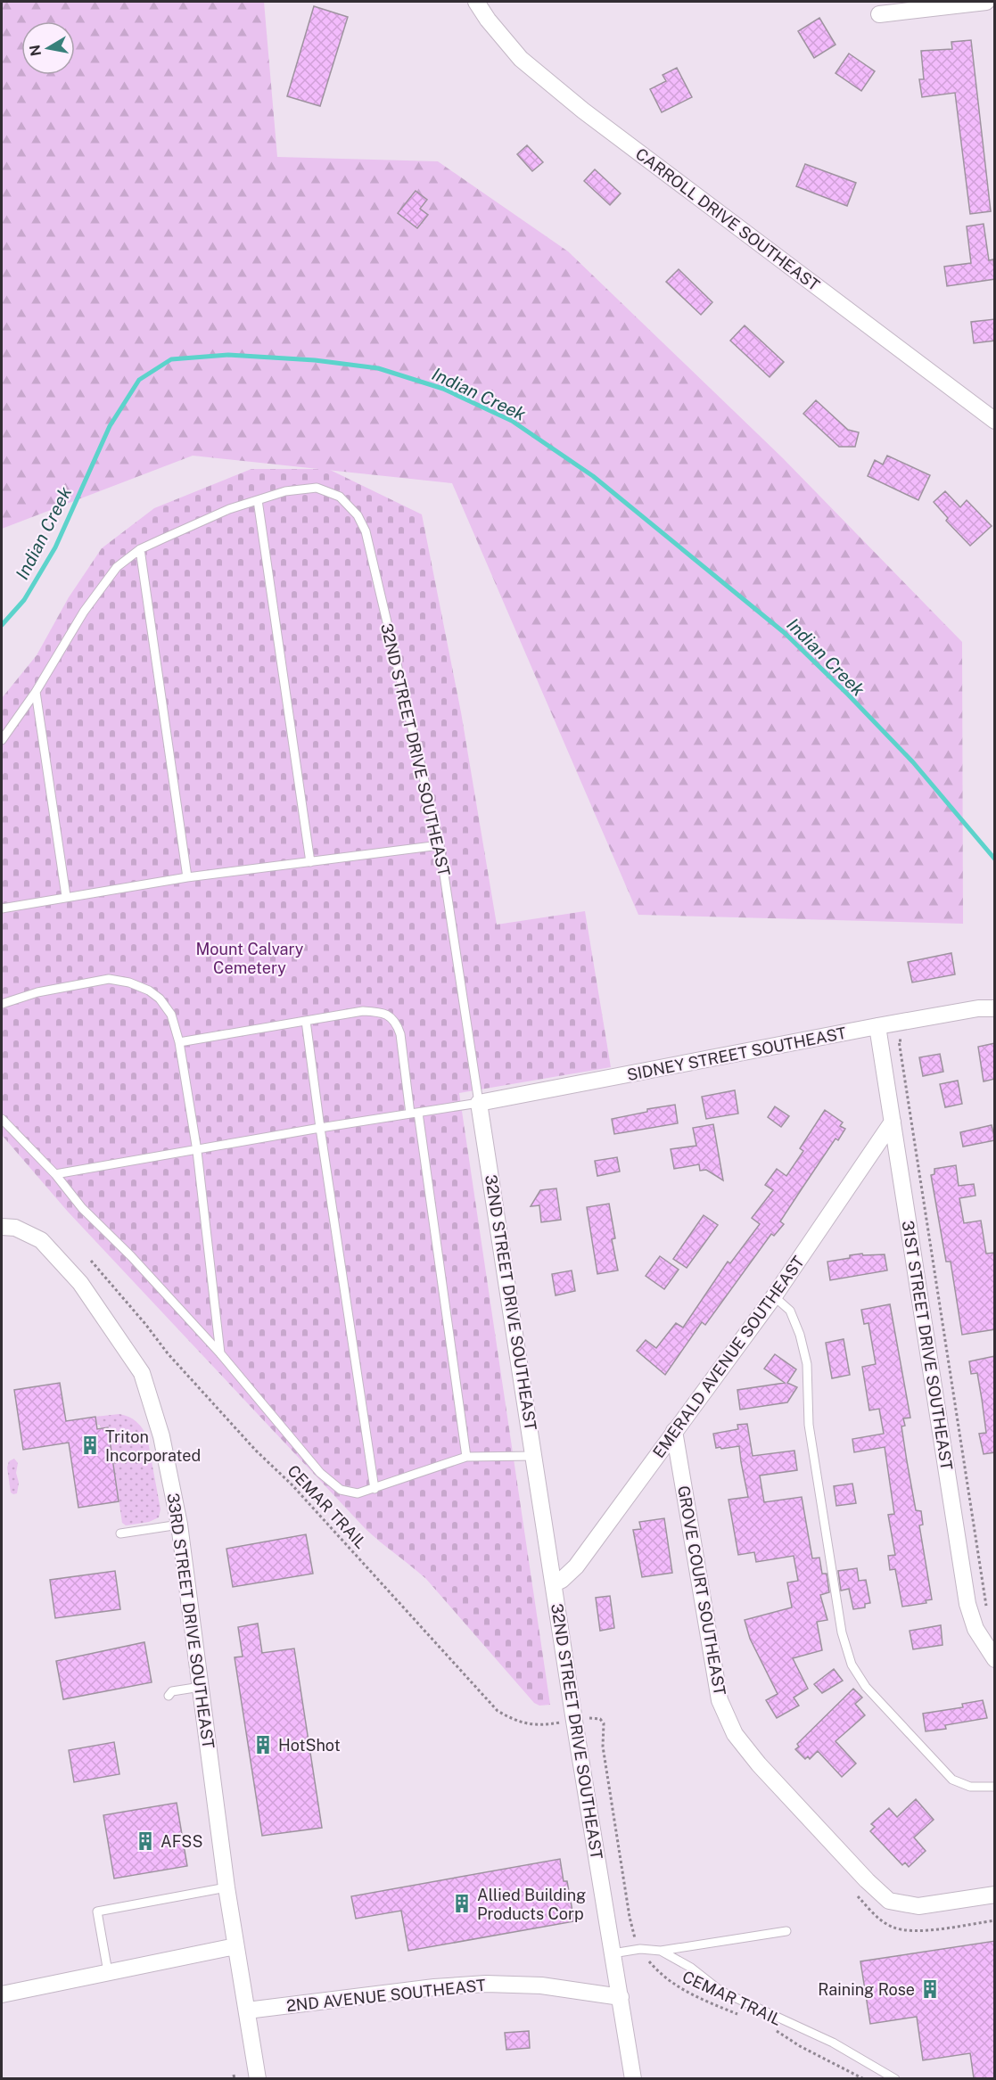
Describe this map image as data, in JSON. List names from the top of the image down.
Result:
{
  "streets": {
    "street": [
      "CARROLL DRIVE SOUTHEAST",
      "32ND STREET DRIVE SOUTHEAST",
      "SIDNEY STREET SOUTHEAST",
      "31ST STREET DRIVE SOUTHEAST",
      "EMERALD AVENUE SOUTHEAST",
      "GROVE COURT SOUTHEAST",
      "33RD STREET DRIVE SOUTHEAST",
      "2ND AVENUE SOUTHEAST"
    ],
    "path": ["CEMAR TRAIL"]
  },
  "crossings": [
    ["32ND STREET DRIVE SOUTHEAST", "SIDNEY STREET SOUTHEAST"],
    ["32ND STREET DRIVE SOUTHEAST", "EMERALD AVENUE SOUTHEAST"],
    ["32ND STREET DRIVE SOUTHEAST", "2ND AVENUE SOUTHEAST"],
    ["SIDNEY STREET SOUTHEAST", "31ST STREET DRIVE SOUTHEAST"],
    ["31ST STREET DRIVE SOUTHEAST", "EMERALD AVENUE SOUTHEAST"],
    ["EMERALD AVENUE SOUTHEAST", "GROVE COURT SOUTHEAST"],
    ["33RD STREET DRIVE SOUTHEAST", "2ND AVENUE SOUTHEAST"]
  ],
  "water": ["Indian Creek"],
  "parks": ["Mount Calvary Cemetery"],
  "places": {
    "building": [
      "Triton Incorporated",
      "HotShot",
      "AFSS",
      "Allied Building Products Corp",
      "Raining Rose"
    ]
  },
  "north": "left"
}
